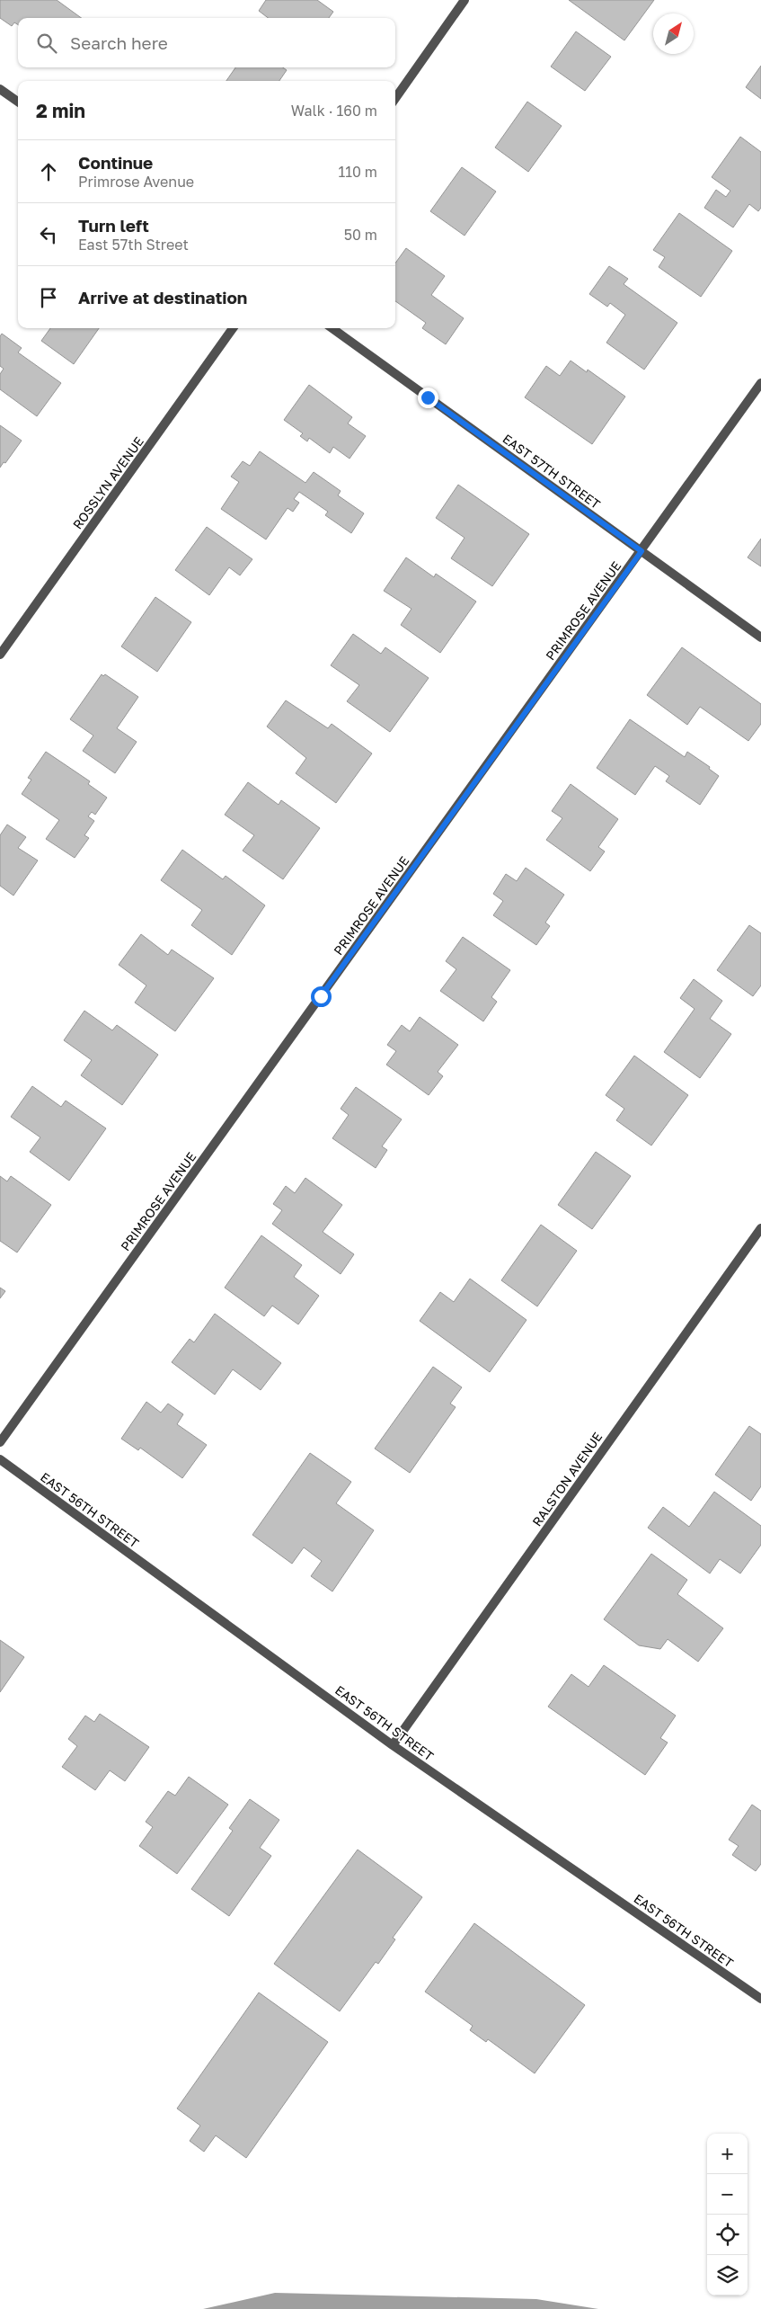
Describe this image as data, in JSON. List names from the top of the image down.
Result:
{
  "streets": {
    "street": [
      "EAST 57TH STREET",
      "ROSSLYN AVENUE",
      "PRIMROSE AVENUE",
      "RALSTON AVENUE",
      "EAST 56TH STREET"
    ]
  },
  "crossings": [
    ["EAST 57TH STREET", "PRIMROSE AVENUE"],
    ["RALSTON AVENUE", "EAST 56TH STREET"]
  ],
  "north": "top right",
  "page": {
    "search": "Search here",
    "heading": ["2 min", "Walk · 160 m"],
    "list": [
      ["Continue", "Primrose Avenue", "110 m"],
      ["Turn left", "East 57th Street", "50 m"],
      "Arrive at destination"
    ],
    "map_buttons": ["+", "−"]
  }
}
